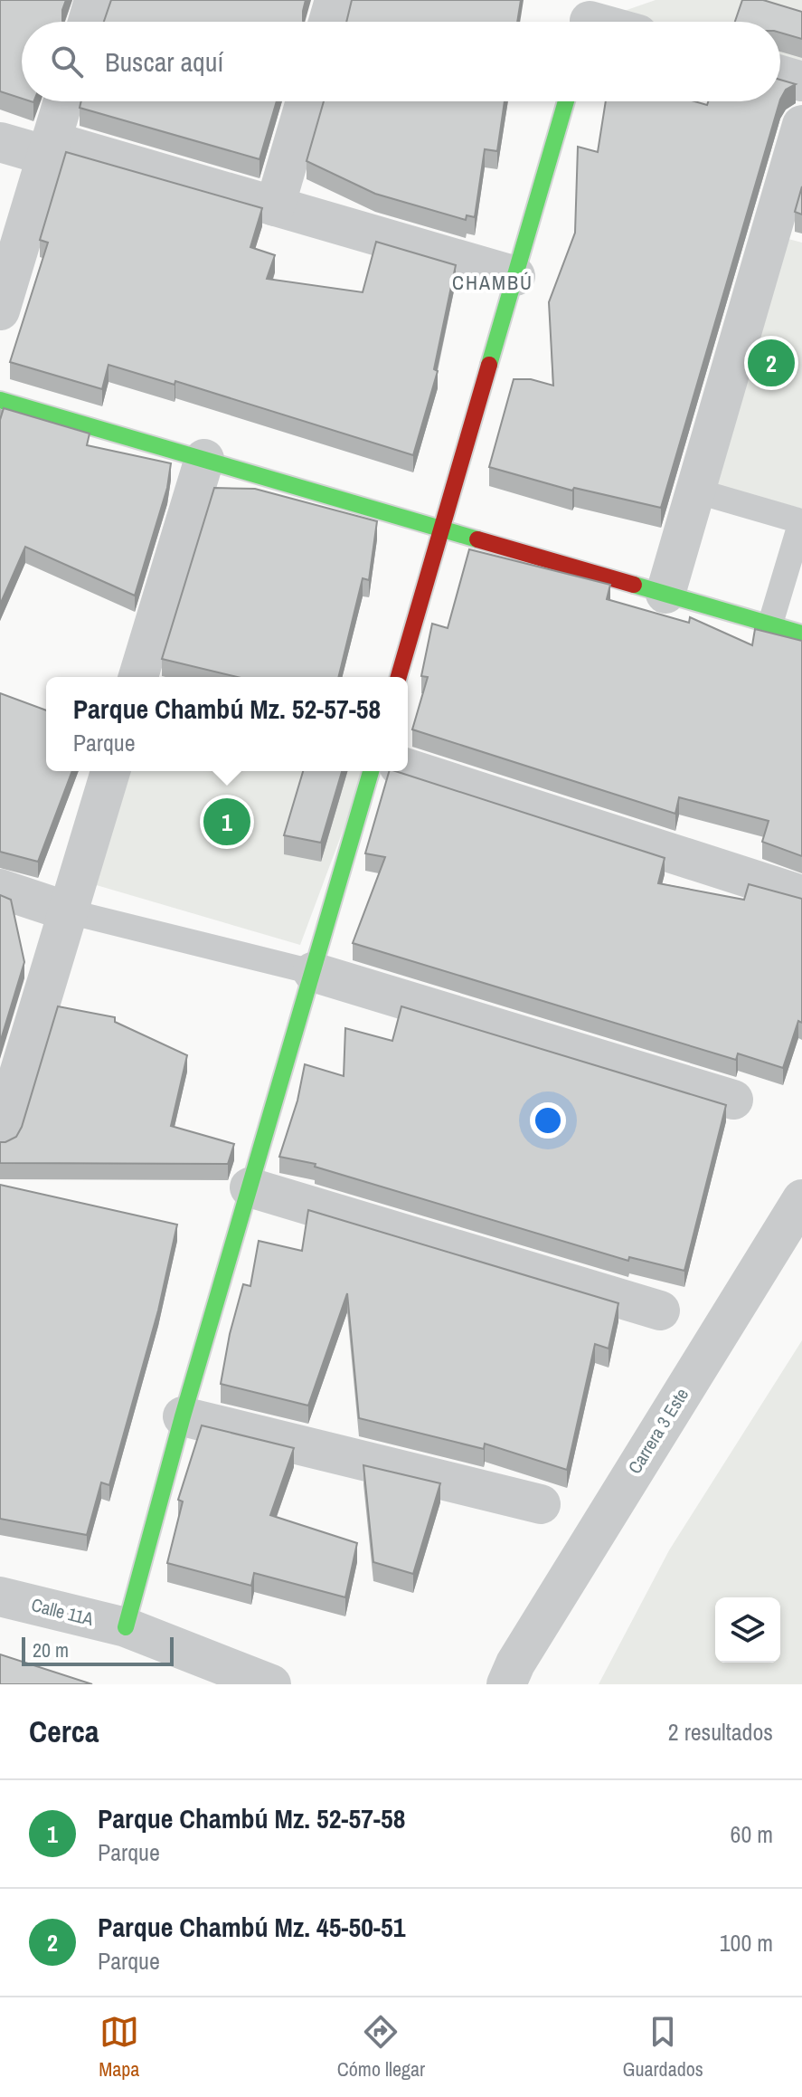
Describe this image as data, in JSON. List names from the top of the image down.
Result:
{
  "streets": {
    "street": ["Carrera 3 Este", "Calle 11A"]
  },
  "districts": ["CHAMBÚ"],
  "scale_bar": "20 m",
  "page": {
    "search": "Buscar aquí",
    "pins": ["2", "1"],
    "popup": ["Parque Chambú Mz. 52-57-58", "Parque"],
    "scale": "20 m",
    "heading": ["Cerca", "2 resultados"],
    "list": [
      {
        "mark": "1",
        "name": "Parque Chambú Mz. 52-57-58",
        "note": "Parque",
        "value": "60 m"
      },
      {
        "mark": "2",
        "name": "Parque Chambú Mz. 45-50-51",
        "note": "Parque",
        "value": "100 m"
      }
    ],
    "nav": ["Mapa", "Cómo llegar", "Guardados"]
  }
}
